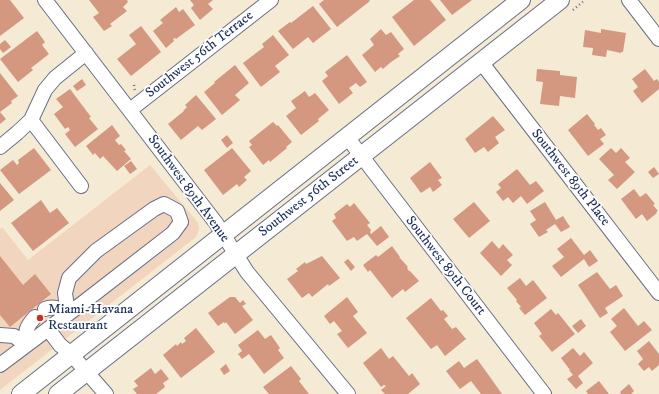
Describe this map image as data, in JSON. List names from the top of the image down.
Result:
{
  "streets": {
    "main road": ["Southwest 56th Street"],
    "street": [
      "Southwest 56th Terrace",
      "Southwest 89th Place",
      "Southwest 89th Avenue",
      "Southwest 89th Court"
    ]
  },
  "crossings": [
    ["Southwest 56th Terrace", "Southwest 89th Avenue"],
    ["Southwest 89th Place", "Southwest 56th Street"],
    ["Southwest 89th Avenue", "Southwest 56th Street"],
    ["Southwest 56th Street", "Southwest 89th Court"]
  ],
  "places": ["Miami-Havana Restaurant"]
}
